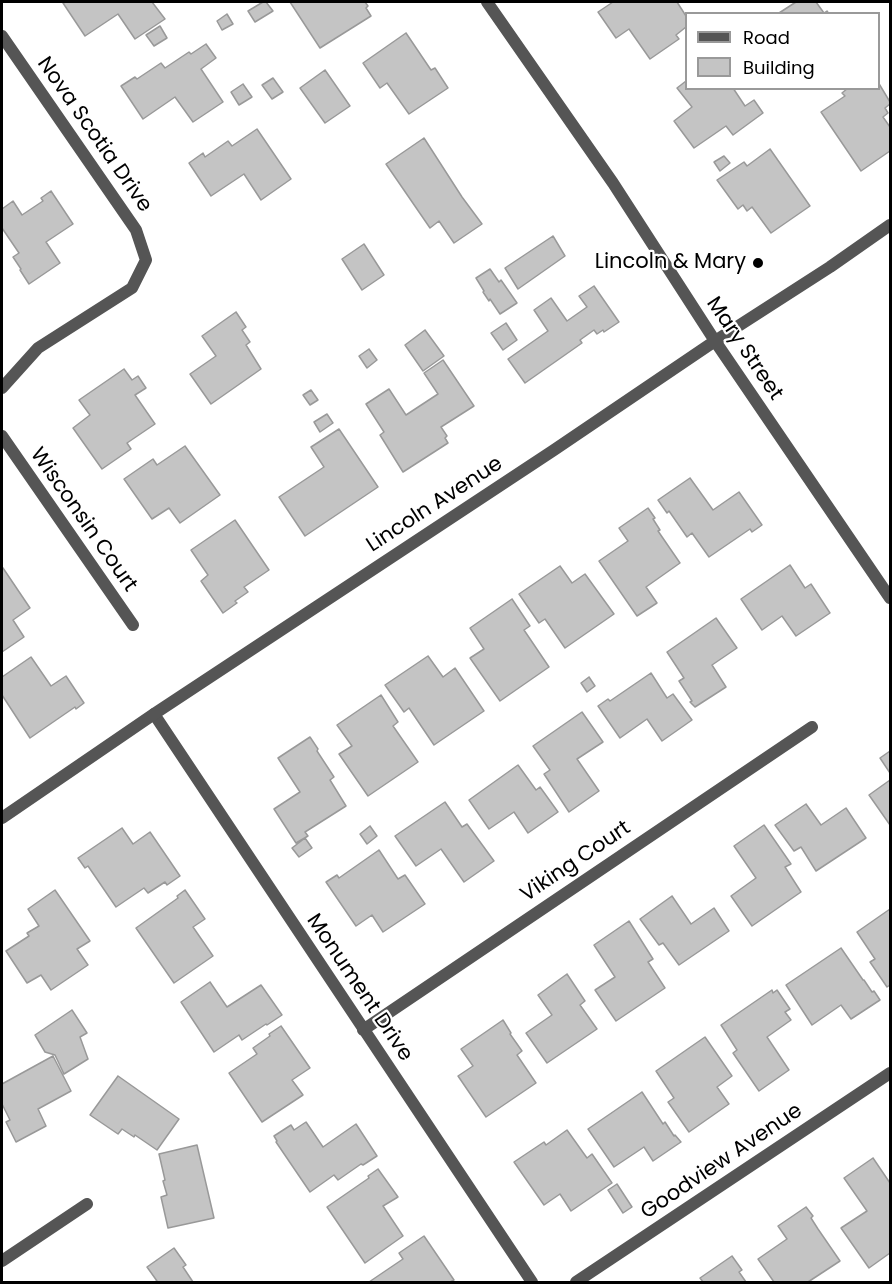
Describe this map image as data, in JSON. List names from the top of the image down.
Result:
{
  "streets": {
    "street": [
      "Nova Scotia Drive",
      "Mary Street",
      "Lincoln Avenue",
      "Wisconsin Court",
      "Viking Court",
      "Monument Drive",
      "Goodview Avenue"
    ]
  },
  "crossings": [
    ["Mary Street", "Lincoln Avenue"],
    ["Lincoln Avenue", "Monument Drive"],
    ["Viking Court", "Monument Drive"]
  ],
  "places": ["Lincoln & Mary"],
  "legend": ["Road", "Building"]
}
